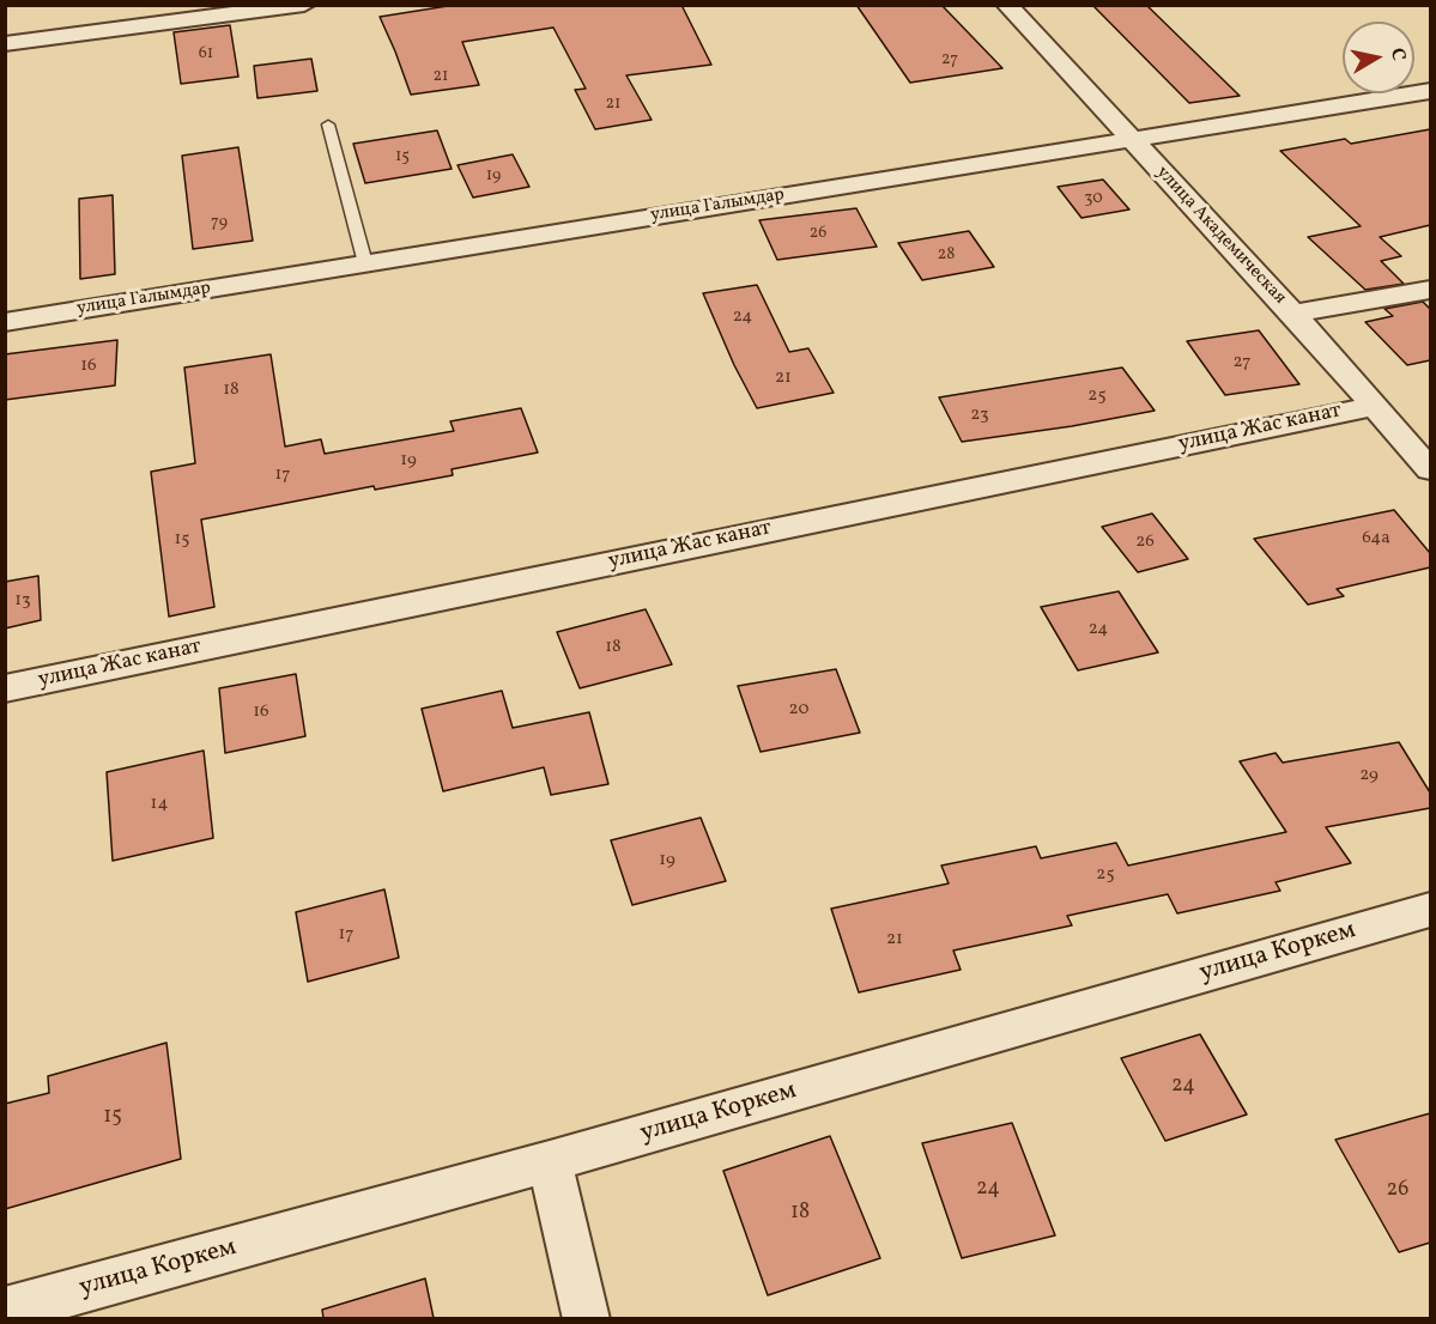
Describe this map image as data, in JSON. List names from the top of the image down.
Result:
{
  "streets": {
    "street": [
      "улица Галымдар",
      "улица Академическая",
      "улица Жас канат",
      "улица Коркем"
    ]
  },
  "crossings": [
    ["улица Галымдар", "улица Академическая"],
    ["улица Академическая", "улица Жас канат"]
  ],
  "house_numbers": [
    "61",
    "27",
    "21",
    "21",
    "15",
    "19",
    "30",
    "79",
    "26",
    "28",
    "24",
    "27",
    "16",
    "21",
    "18",
    "25",
    "23",
    "19",
    "17",
    "64а",
    "15",
    "26",
    "13",
    "24",
    "18",
    "20",
    "16",
    "29",
    "14",
    "19",
    "25",
    "17",
    "21",
    "24",
    "15",
    "24",
    "26",
    "18"
  ],
  "north": "right"
}
